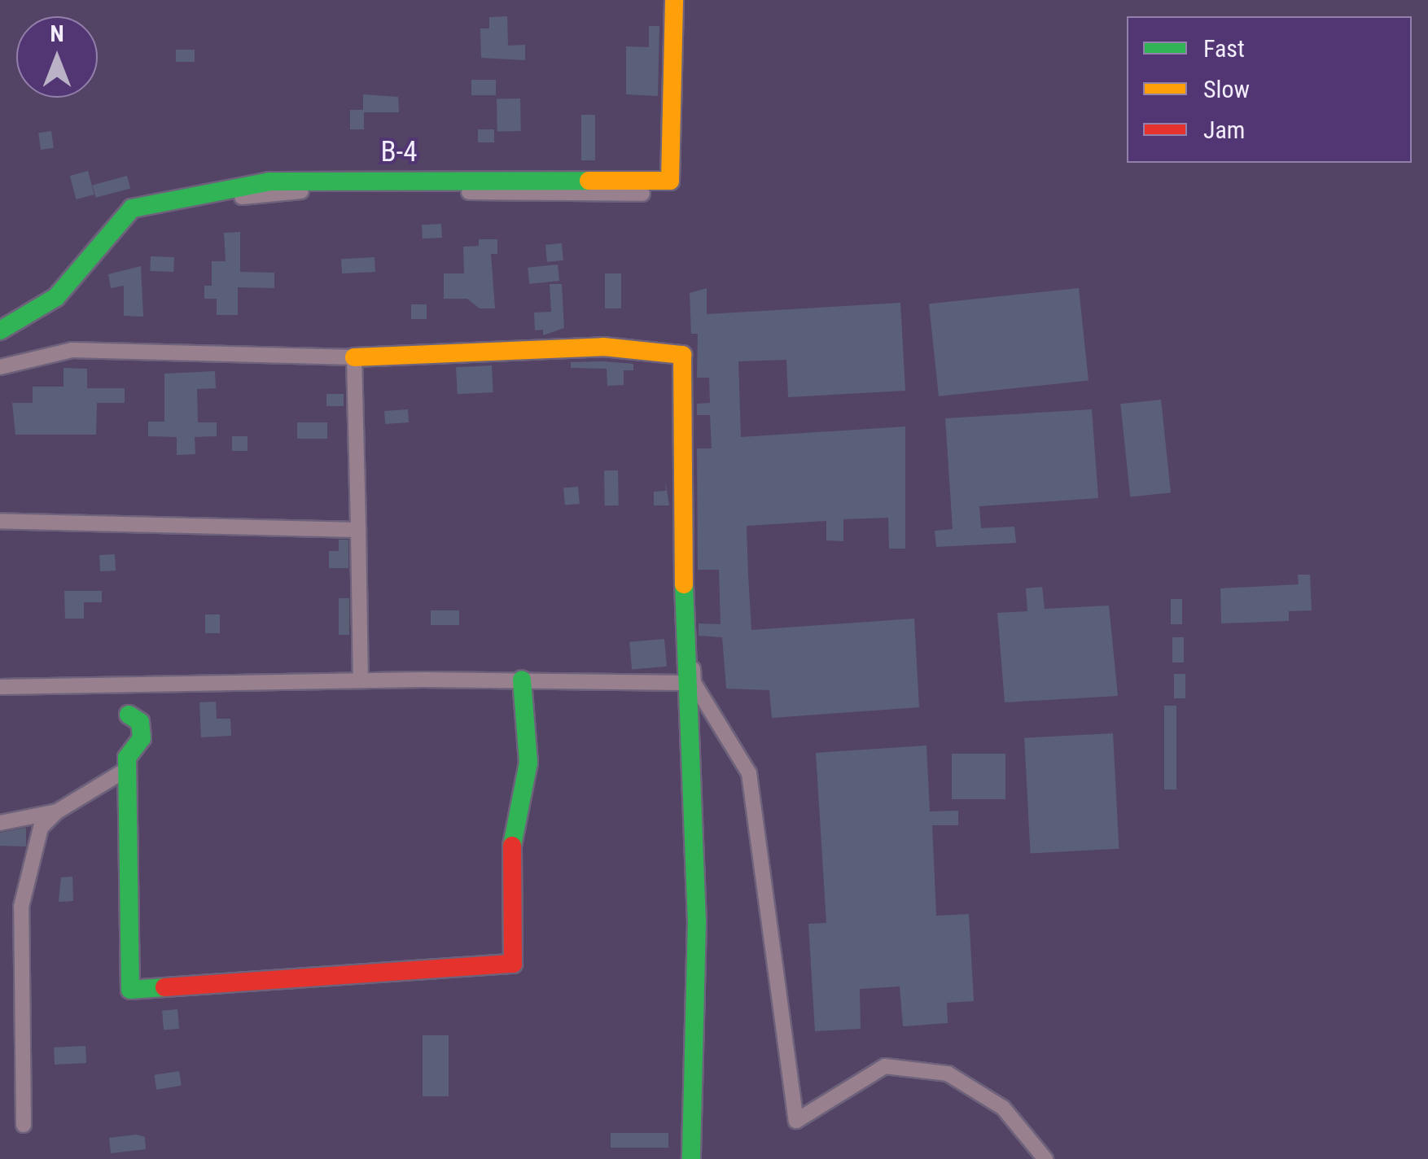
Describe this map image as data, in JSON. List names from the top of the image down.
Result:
{
  "streets": {
    "street": ["B-4"]
  },
  "legend": ["Fast", "Slow", "Jam"],
  "north": "top"
}
